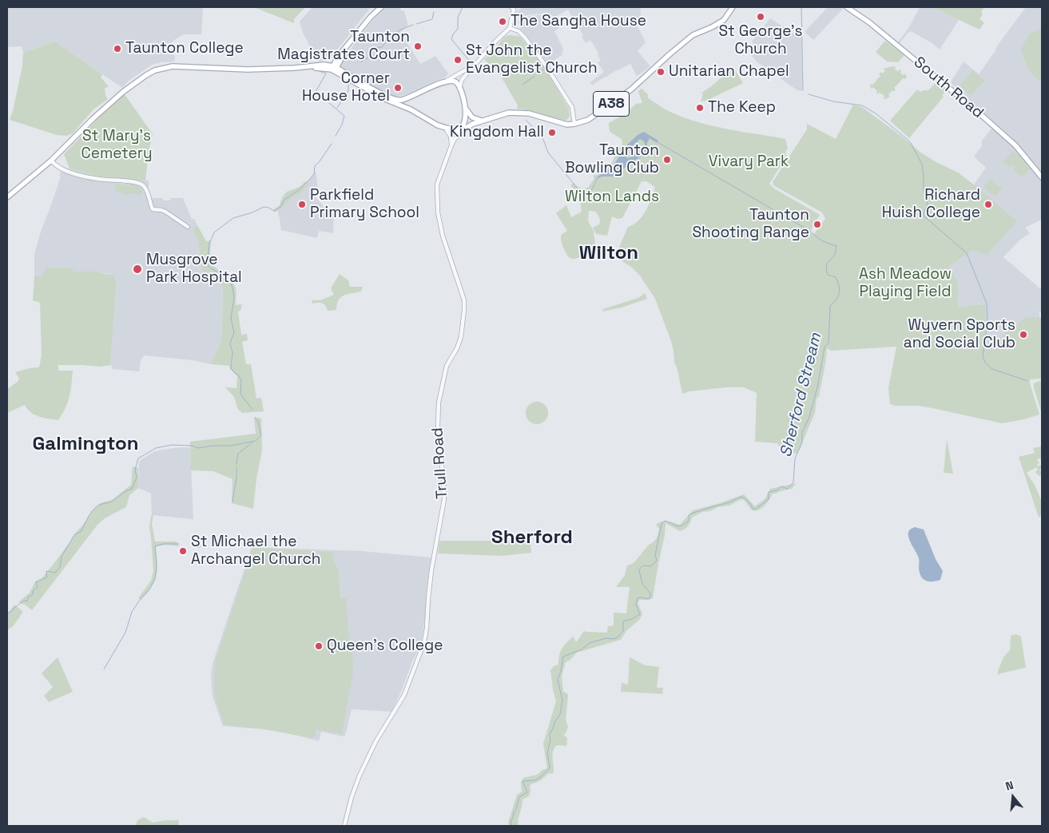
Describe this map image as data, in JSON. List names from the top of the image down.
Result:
{
  "streets": {
    "main road": ["South Road", "A38"],
    "street": ["Trull Road"]
  },
  "crossings": [
    ["A38", "Trull Road"]
  ],
  "districts": ["Wilton", "Galmington", "Sherford"],
  "water": ["Sherford Stream"],
  "parks": [
    "St Mary's Cemetery",
    "Vivary Park",
    "Wilton Lands",
    "Ash Meadow Playing Field"
  ],
  "places": [
    "St George's Church",
    "The Sangha House",
    "Taunton Magistrates Court",
    "Taunton College",
    "St John the Evangelist Church",
    "Unitarian Chapel",
    "Corner House Hotel",
    "The Keep",
    "Kingdom Hall",
    "Taunton Bowling Club",
    "Parkfield Primary School",
    "Richard Huish College",
    "Taunton Shooting Range",
    "Musgrove Park Hospital",
    "Wyvern Sports and Social Club",
    "St Michael the Archangel Church",
    "Queen's College"
  ],
  "north": "top"
}
